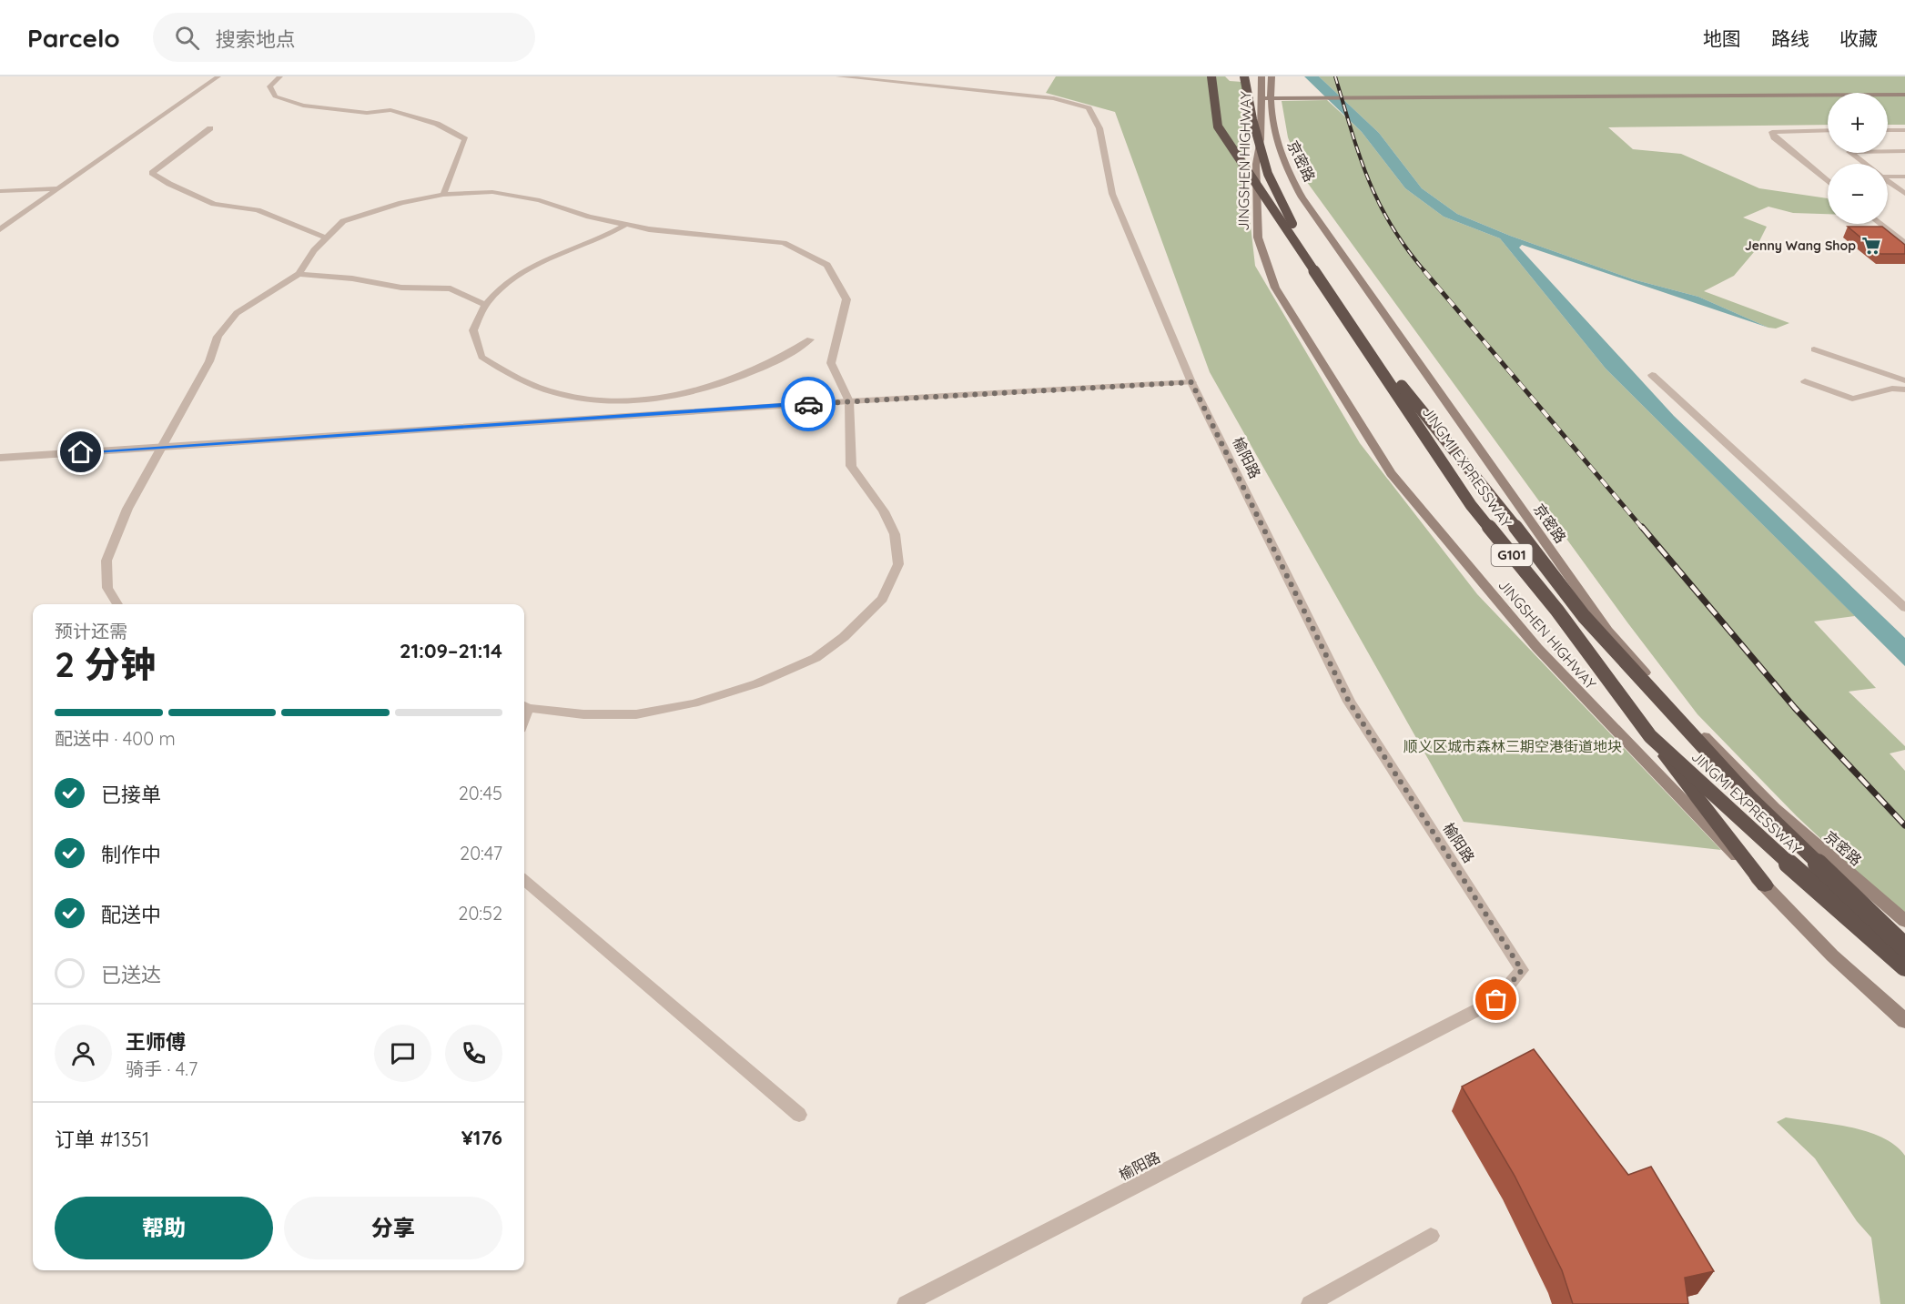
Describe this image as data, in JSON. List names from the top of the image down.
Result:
{
  "streets": {
    "highway": ["JINGMI EXPRESSWAY", "G101"],
    "main road": ["JINGSHEN HIGHWAY", "京密路"],
    "street": ["榆阳路"]
  },
  "crossings": [
    ["JINGSHEN HIGHWAY", "京密路"]
  ],
  "parks": ["顺义区城市森林三期空港街道地块"],
  "places": {
    "supermarket": ["Jenny Wang Shop"]
  },
  "page": {
    "header": "Parcelo",
    "search": "搜索地点",
    "nav": ["地图", "路线", "收藏"],
    "map_buttons": ["+", "−"],
    "heading": ["2 分钟", "预计还需", "21:09–21:14"],
    "panel": [
      "王师傅",
      "骑手 · 4.7",
      "订单 #1351",
      "¥176"
    ],
    "bar": "配送中 · 400 m",
    "list": [
      ["已接单", "20:45"],
      ["制作中", "20:47"],
      ["配送中", "20:52"],
      "已送达"
    ],
    "buttons": ["帮助", "分享"]
  }
}
